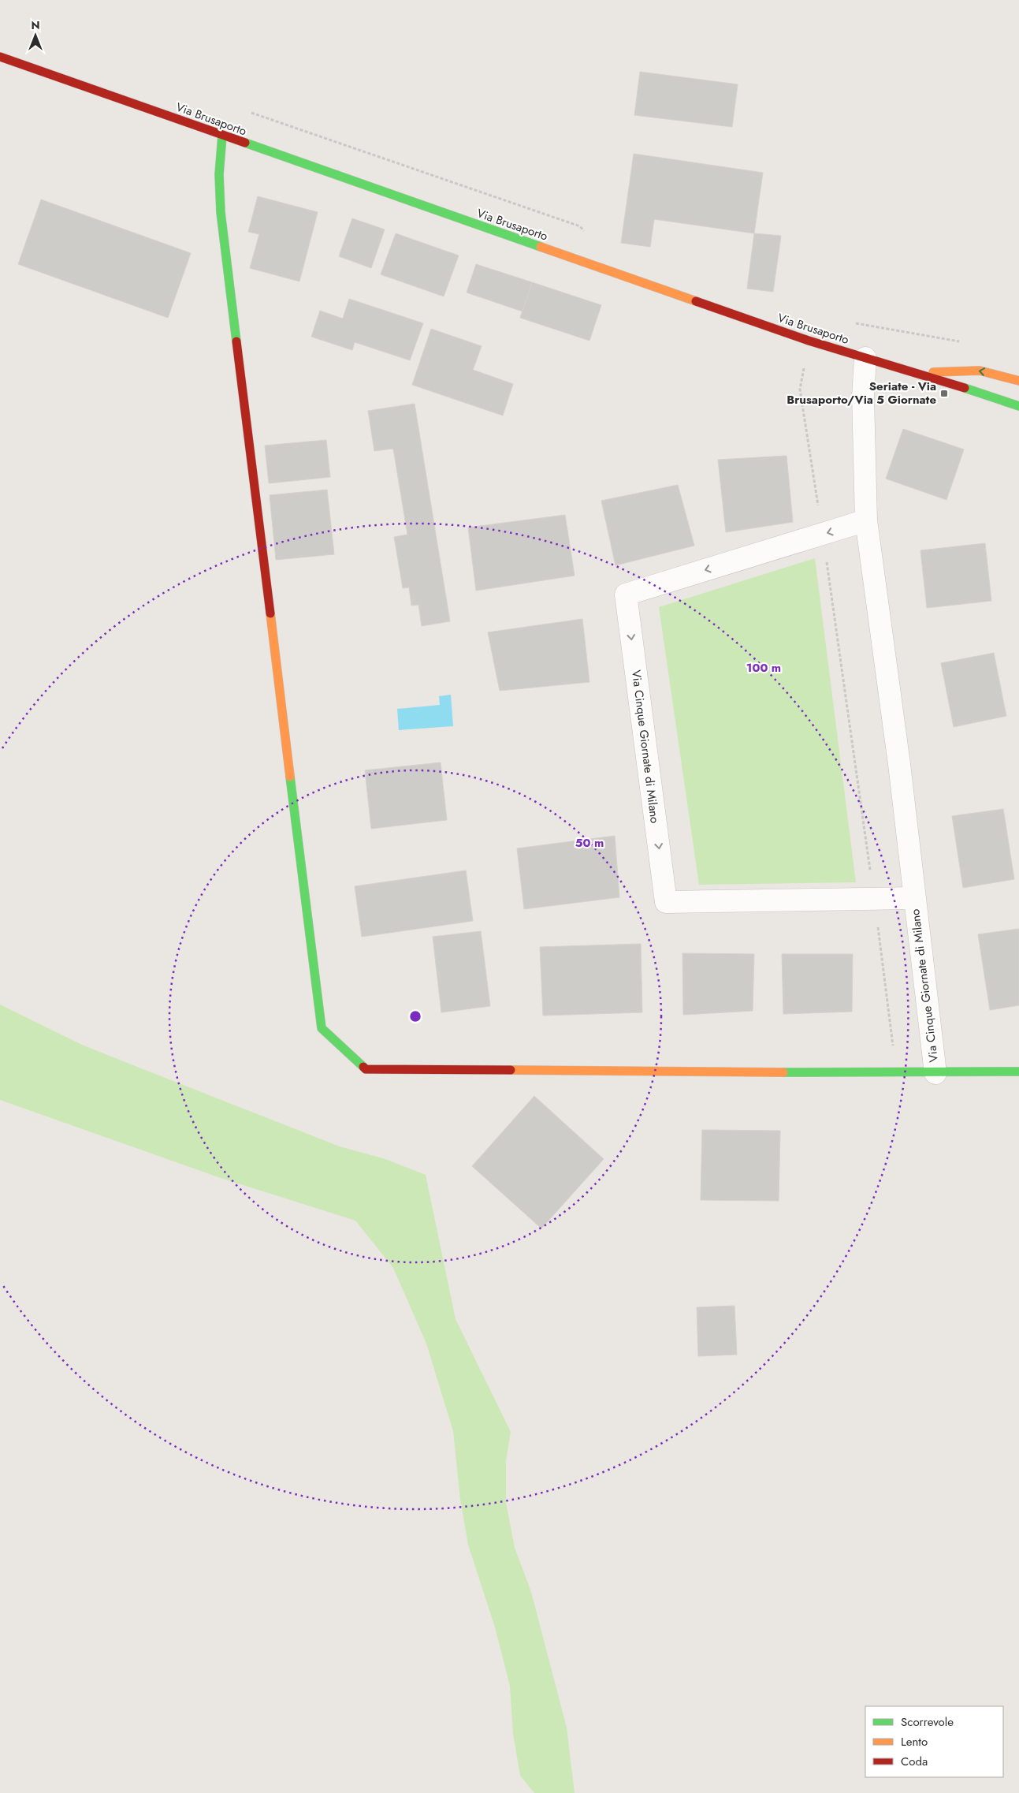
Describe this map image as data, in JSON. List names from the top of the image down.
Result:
{
  "streets": {
    "street": ["Via Brusaporto", "Via Cinque Giornate di Milano"]
  },
  "crossings": [
    ["Via Brusaporto", "Via Cinque Giornate di Milano"]
  ],
  "places": {
    "transit": ["Seriate - Via Brusaporto/Via 5 Giornate"]
  },
  "legend": ["Scorrevole", "Lento", "Coda"],
  "north": "top",
  "rings": ["100 m", "50 m"]
}
